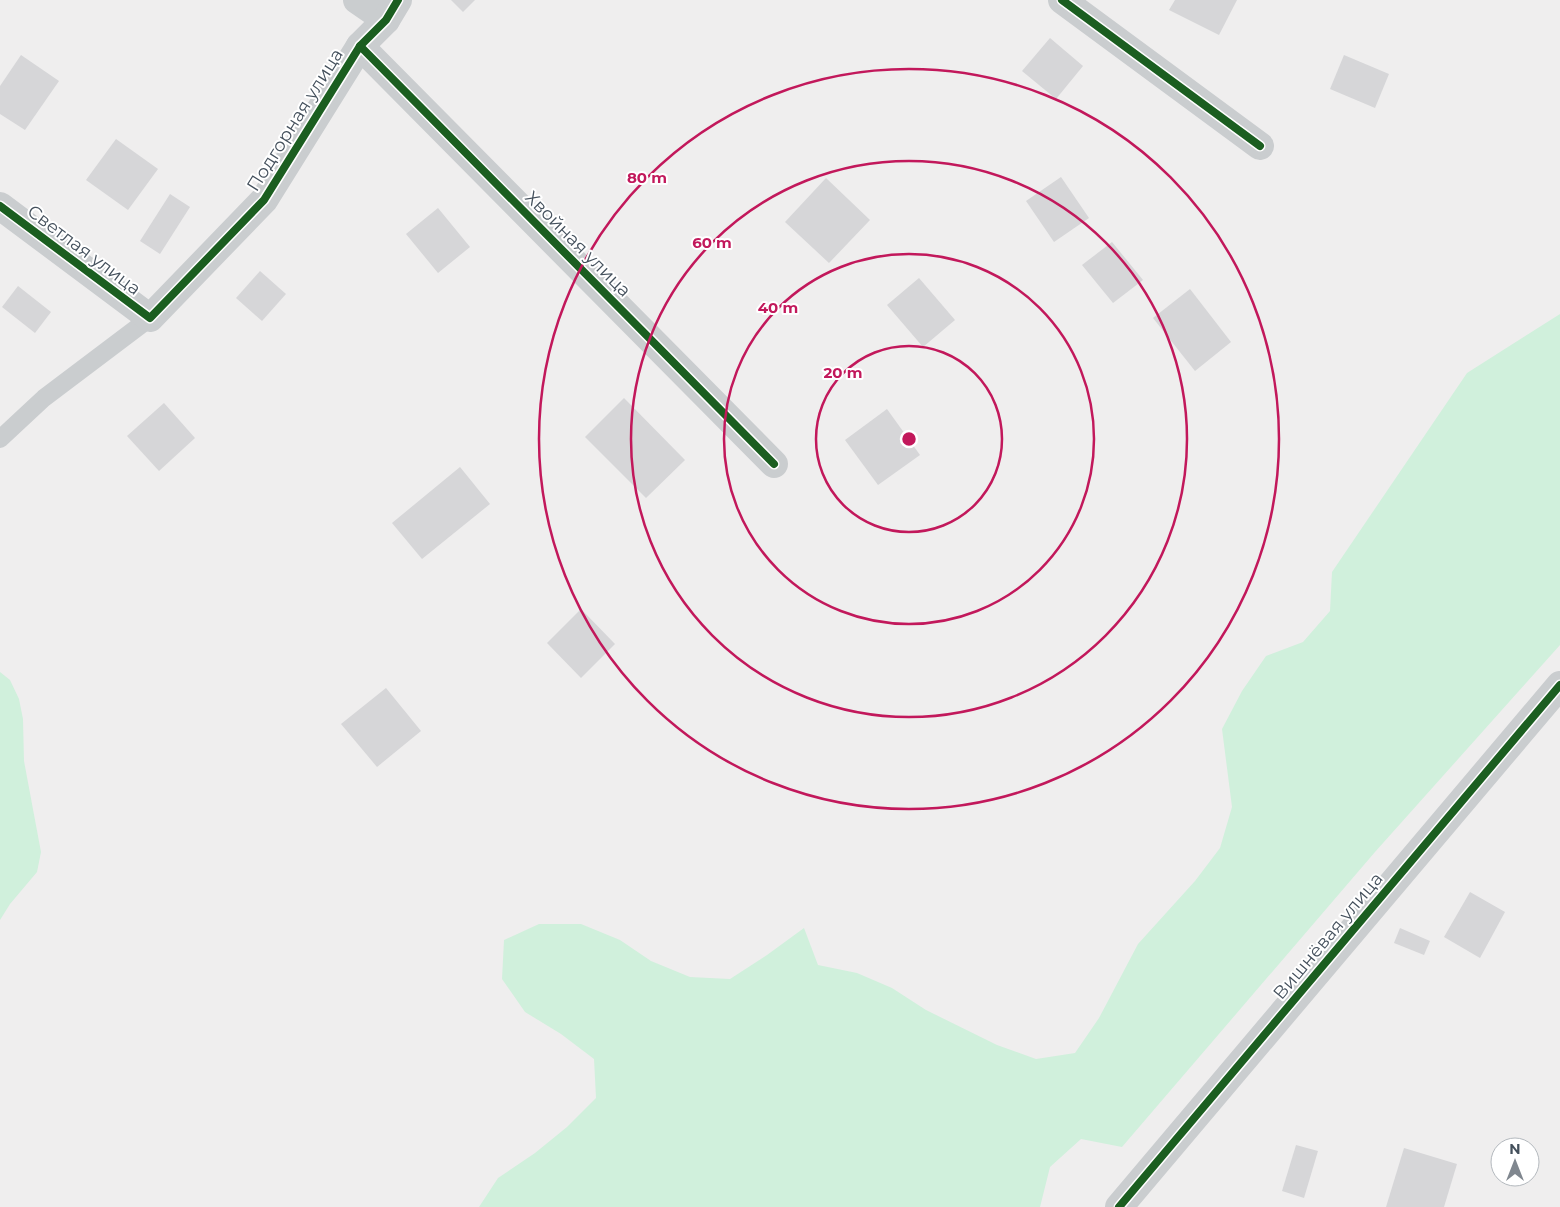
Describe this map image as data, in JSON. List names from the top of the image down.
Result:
{
  "streets": {
    "street": [
      "Подгорная улица",
      "Хвойная улица",
      "Светлая улица",
      "Вишнёвая улица"
    ]
  },
  "crossings": [
    ["Подгорная улица", "Хвойная улица"],
    ["Подгорная улица", "Светлая улица"]
  ],
  "north": "top",
  "rings": [
    "80 m",
    "60 m",
    "40 m",
    "20 m"
  ]
}
